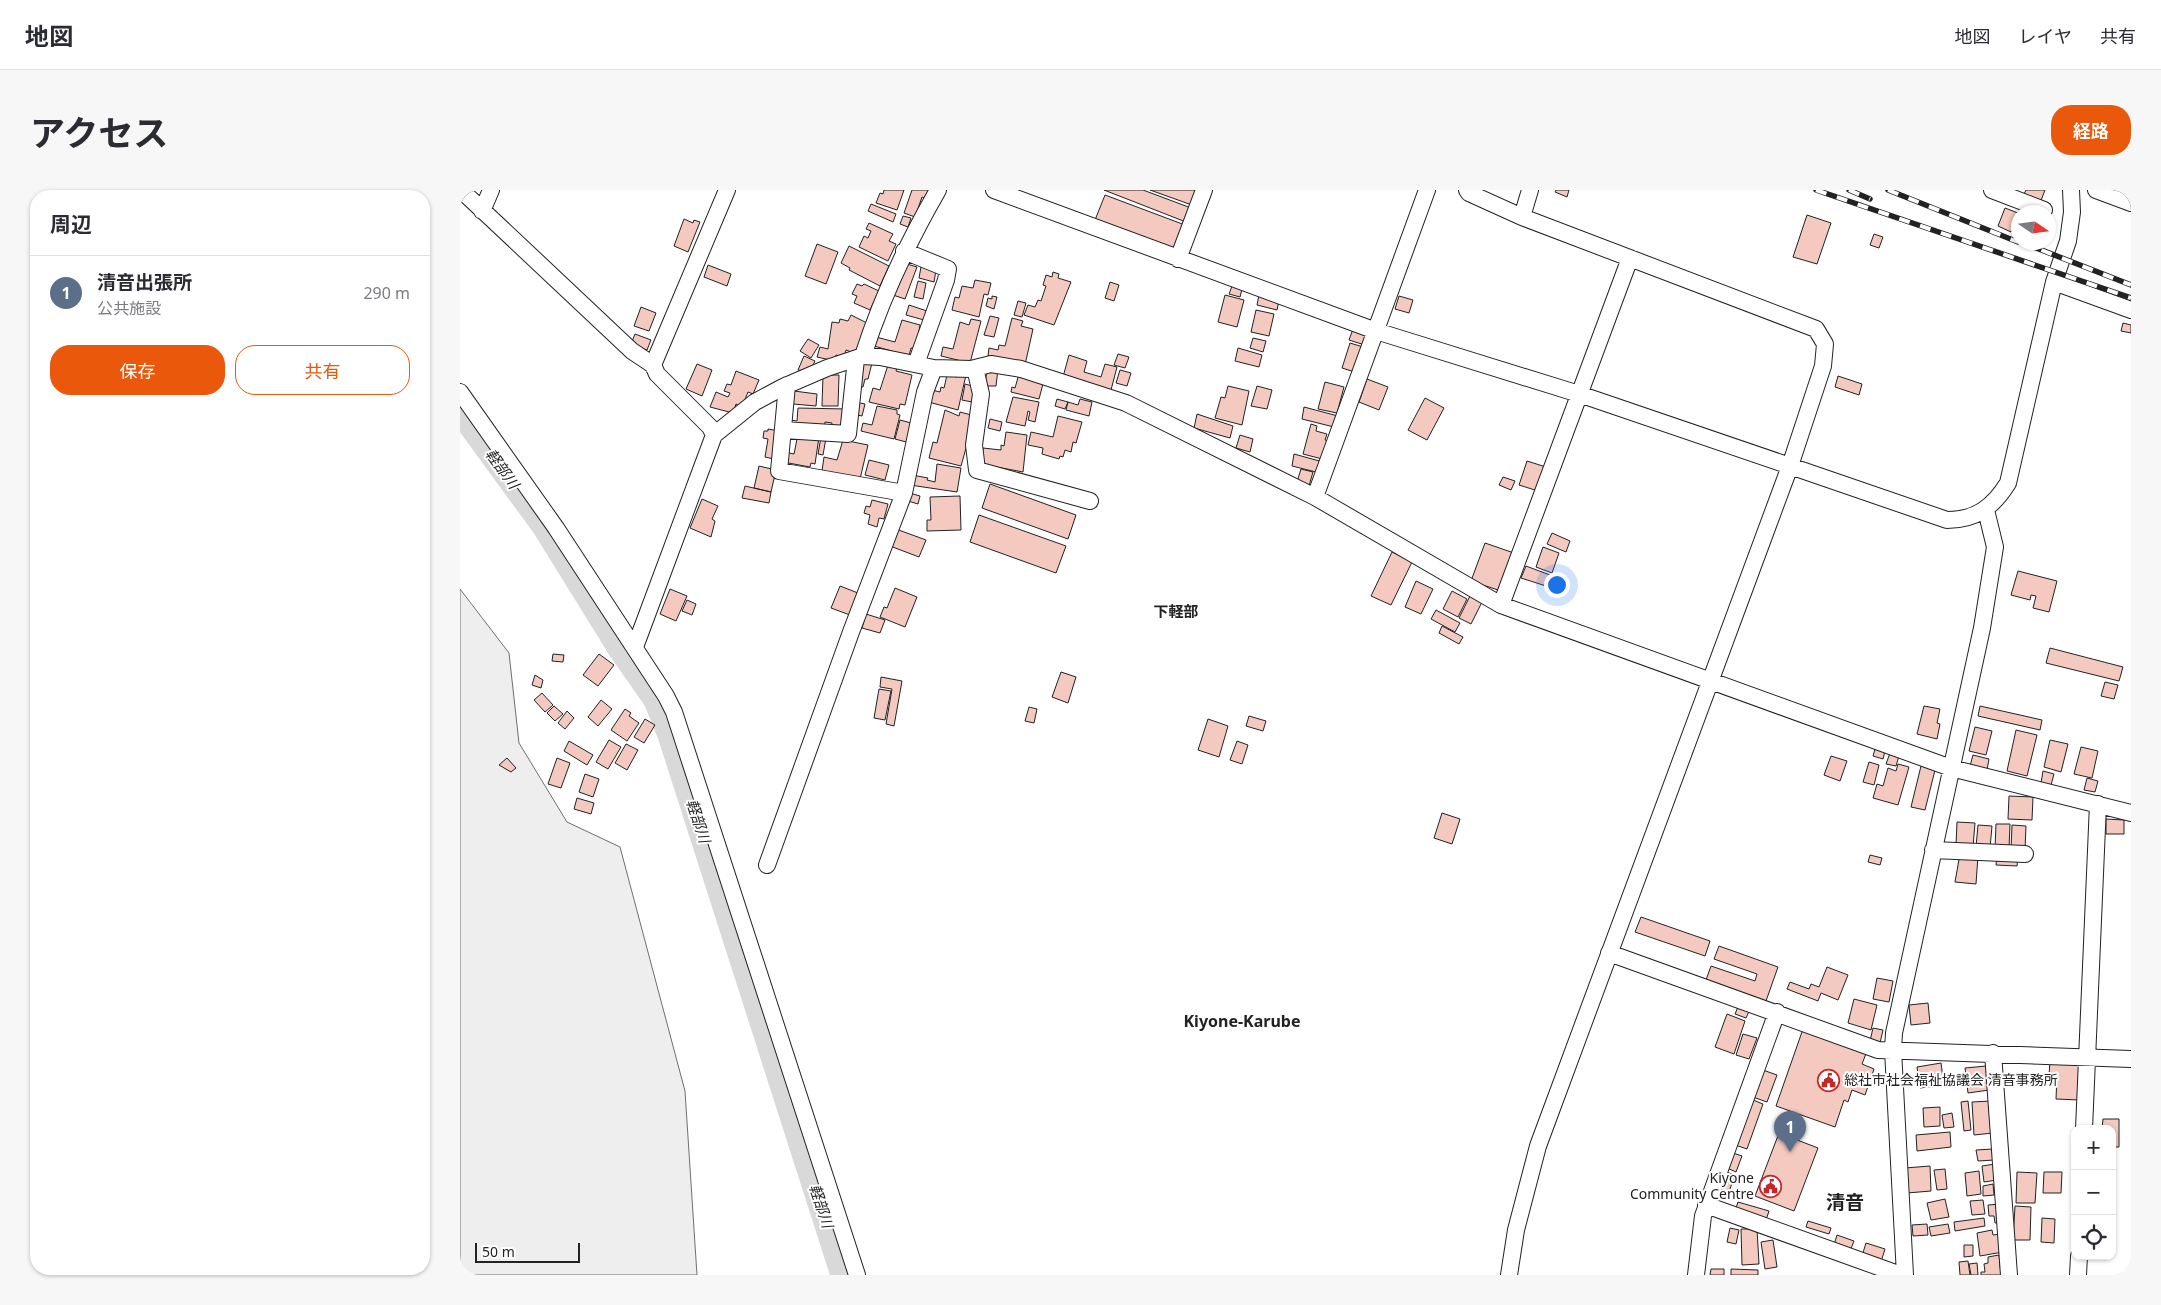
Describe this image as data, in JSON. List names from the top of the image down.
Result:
{
  "districts": ["下軽部", "Kiyone-Karube", "清音"],
  "water": ["軽部川"],
  "places": {
    "public building": ["総社市社会福祉協議会 清音事務所", "Kiyone Community Centre"]
  },
  "scale_bar": "50 m",
  "north": "right",
  "page": {
    "header": "地図",
    "nav": ["地図", "レイヤ", "共有"],
    "title": "アクセス",
    "buttons": [
      "経路",
      ["保存", "共有"]
    ],
    "heading": "周辺",
    "list": [
      {
        "mark": "1",
        "name": "清音出張所",
        "note": "公共施設",
        "value": "290 m"
      }
    ],
    "pins": "1",
    "map_buttons": ["+", "−"],
    "scale": "50 m"
  }
}
